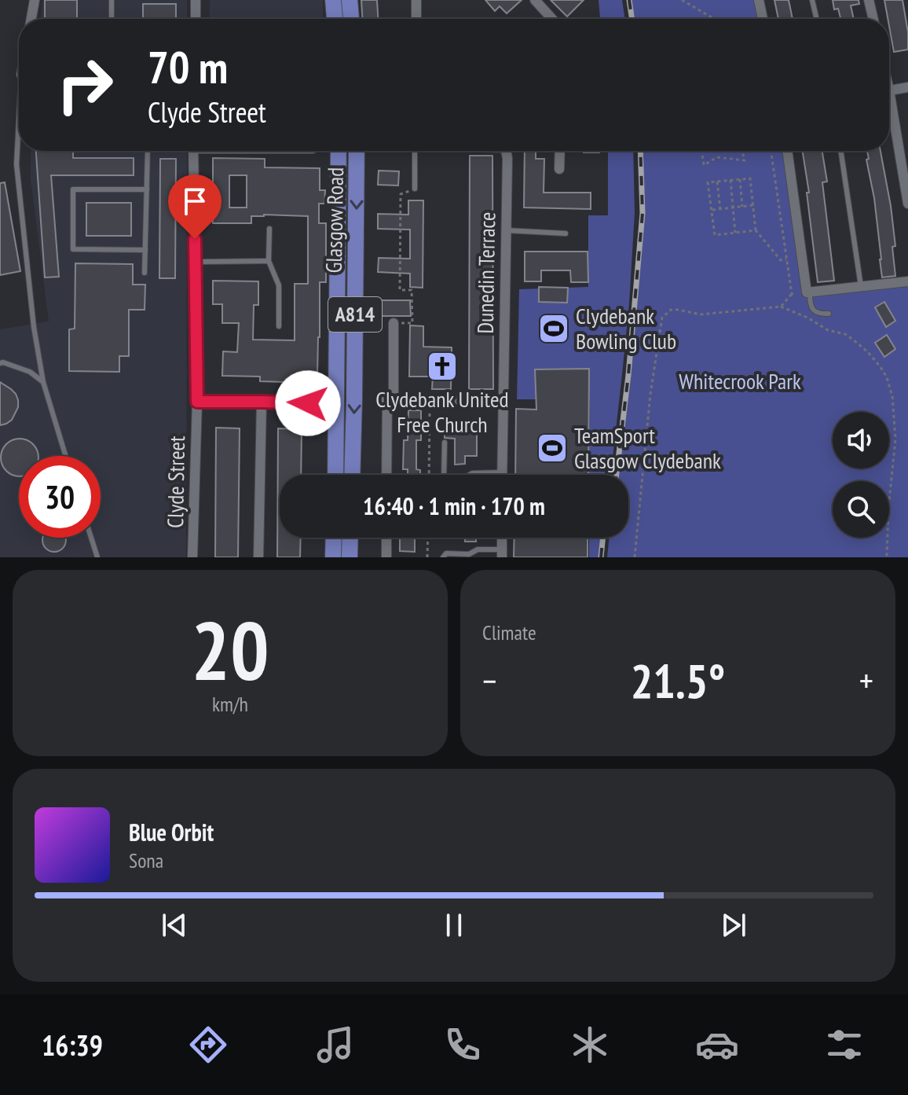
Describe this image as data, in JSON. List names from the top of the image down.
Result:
{
  "streets": {
    "main road": ["Glasgow Road", "A814"],
    "street": ["Dunedin Terrace", "Clyde Street"]
  },
  "parks": ["Whitecrook Park"],
  "places": {
    "sports": ["Clydebank Bowling Club", "TeamSport Glasgow Clydebank"],
    "church": ["Clydebank United Free Church"]
  },
  "page": {
    "turn": ["70 m", "Clyde Street"],
    "limit": "30",
    "trip": "16:40 · 1 min · 170 m",
    "tile": [
      ["20", "km/h"],
      "Climate"
    ],
    "heat": ["−", "21.5°", "+"],
    "song": ["Blue Orbit", "Sona"],
    "tabs": "16:39"
  }
}
